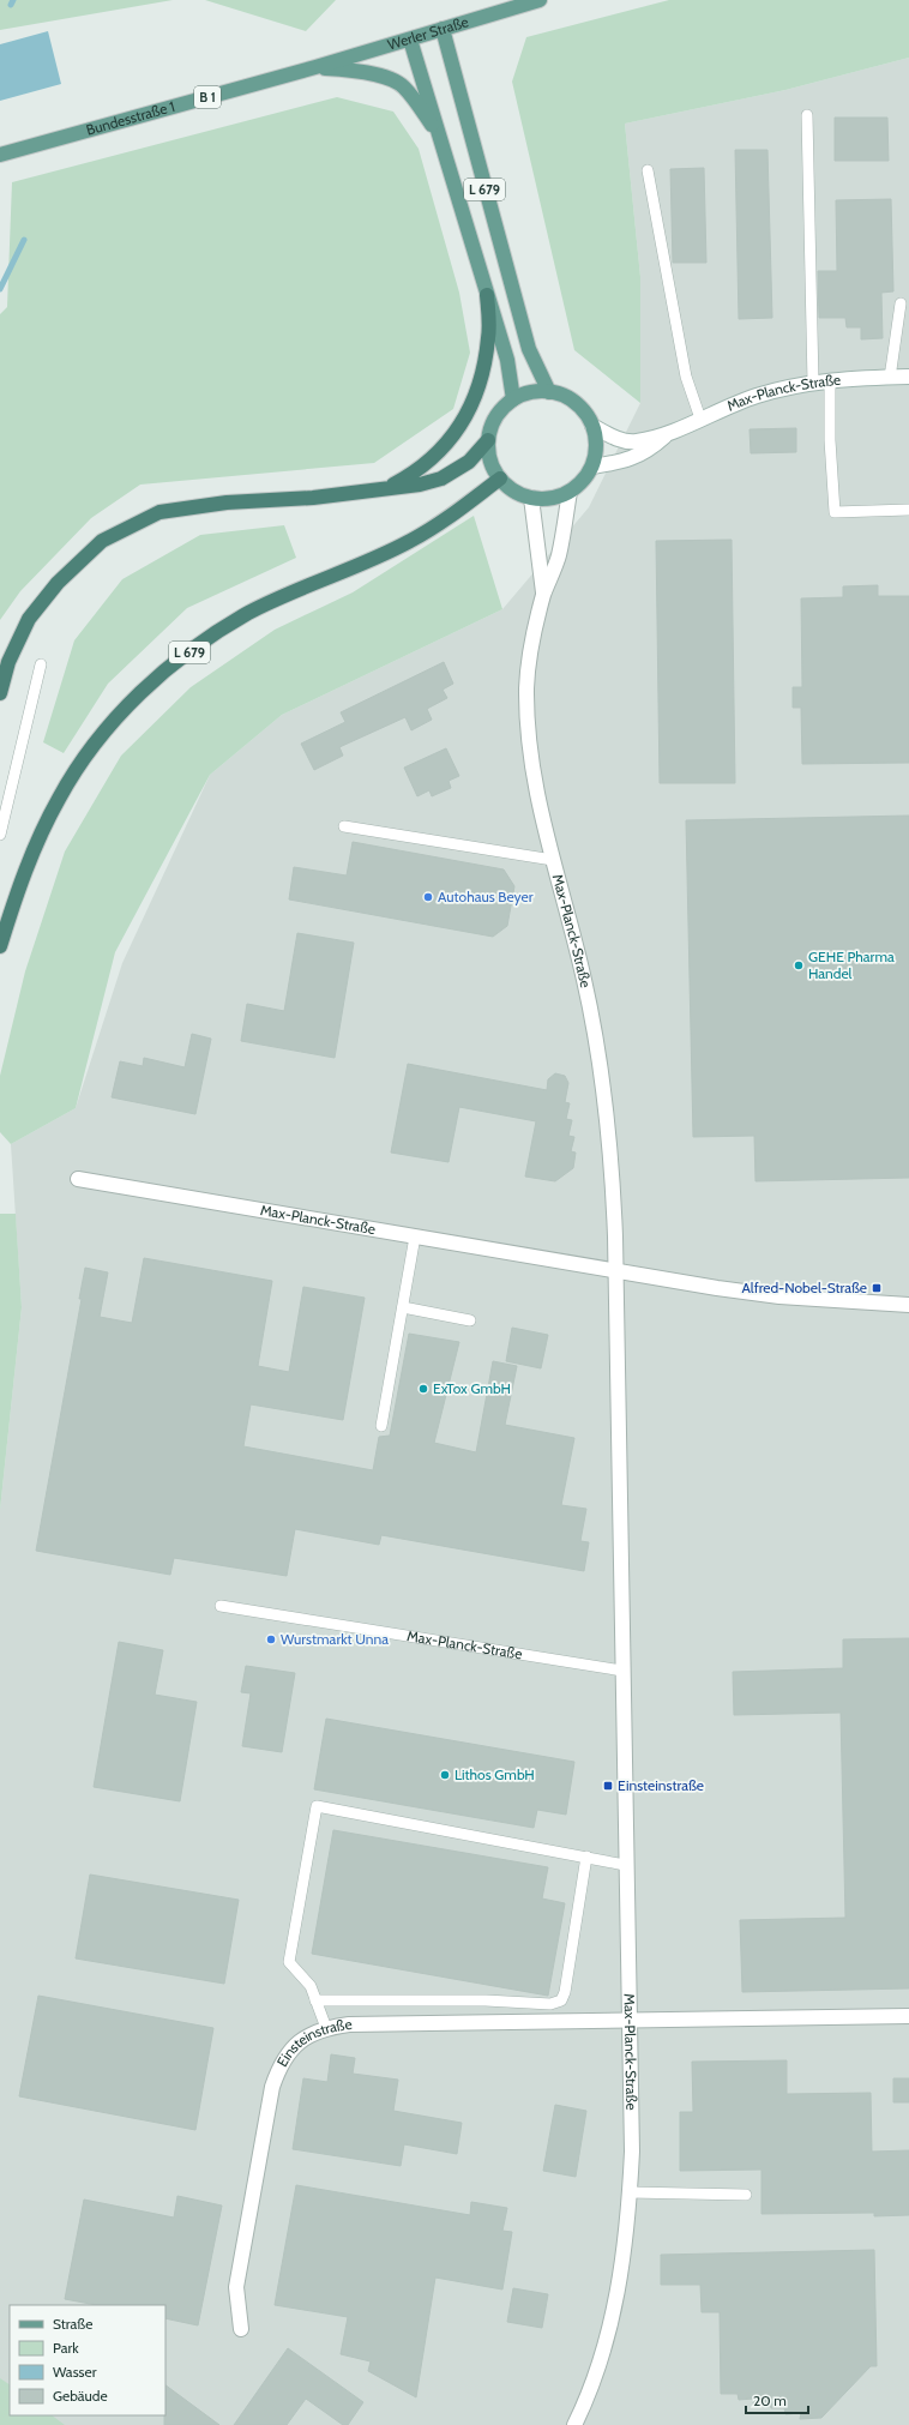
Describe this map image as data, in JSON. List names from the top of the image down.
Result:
{
  "streets": {
    "highway": ["L 679"],
    "main road": ["Werler Straße", "B 1", "Bundesstraße 1"],
    "street": ["Max-Planck-Straße", "Einsteinstraße"]
  },
  "crossings": [
    ["Werler Straße", "B 1"],
    ["Werler Straße", "Bundesstraße 1"],
    ["Werler Straße", "L 679"],
    ["B 1", "Bundesstraße 1"],
    ["B 1", "L 679"],
    ["L 679", "Max-Planck-Straße"],
    ["Max-Planck-Straße", "Einsteinstraße"]
  ],
  "places": {
    "other": [
      "Autohaus Beyer",
      "GEHE Pharma Handel",
      "ExTox GmbH",
      "Wurstmarkt Unna",
      "Lithos GmbH"
    ],
    "transit": ["Alfred-Nobel-Straße", "Einsteinstraße"]
  },
  "legend": [
    "Straße",
    "Park",
    "Wasser",
    "Gebäude"
  ],
  "scale_bar": "20 m"
}
